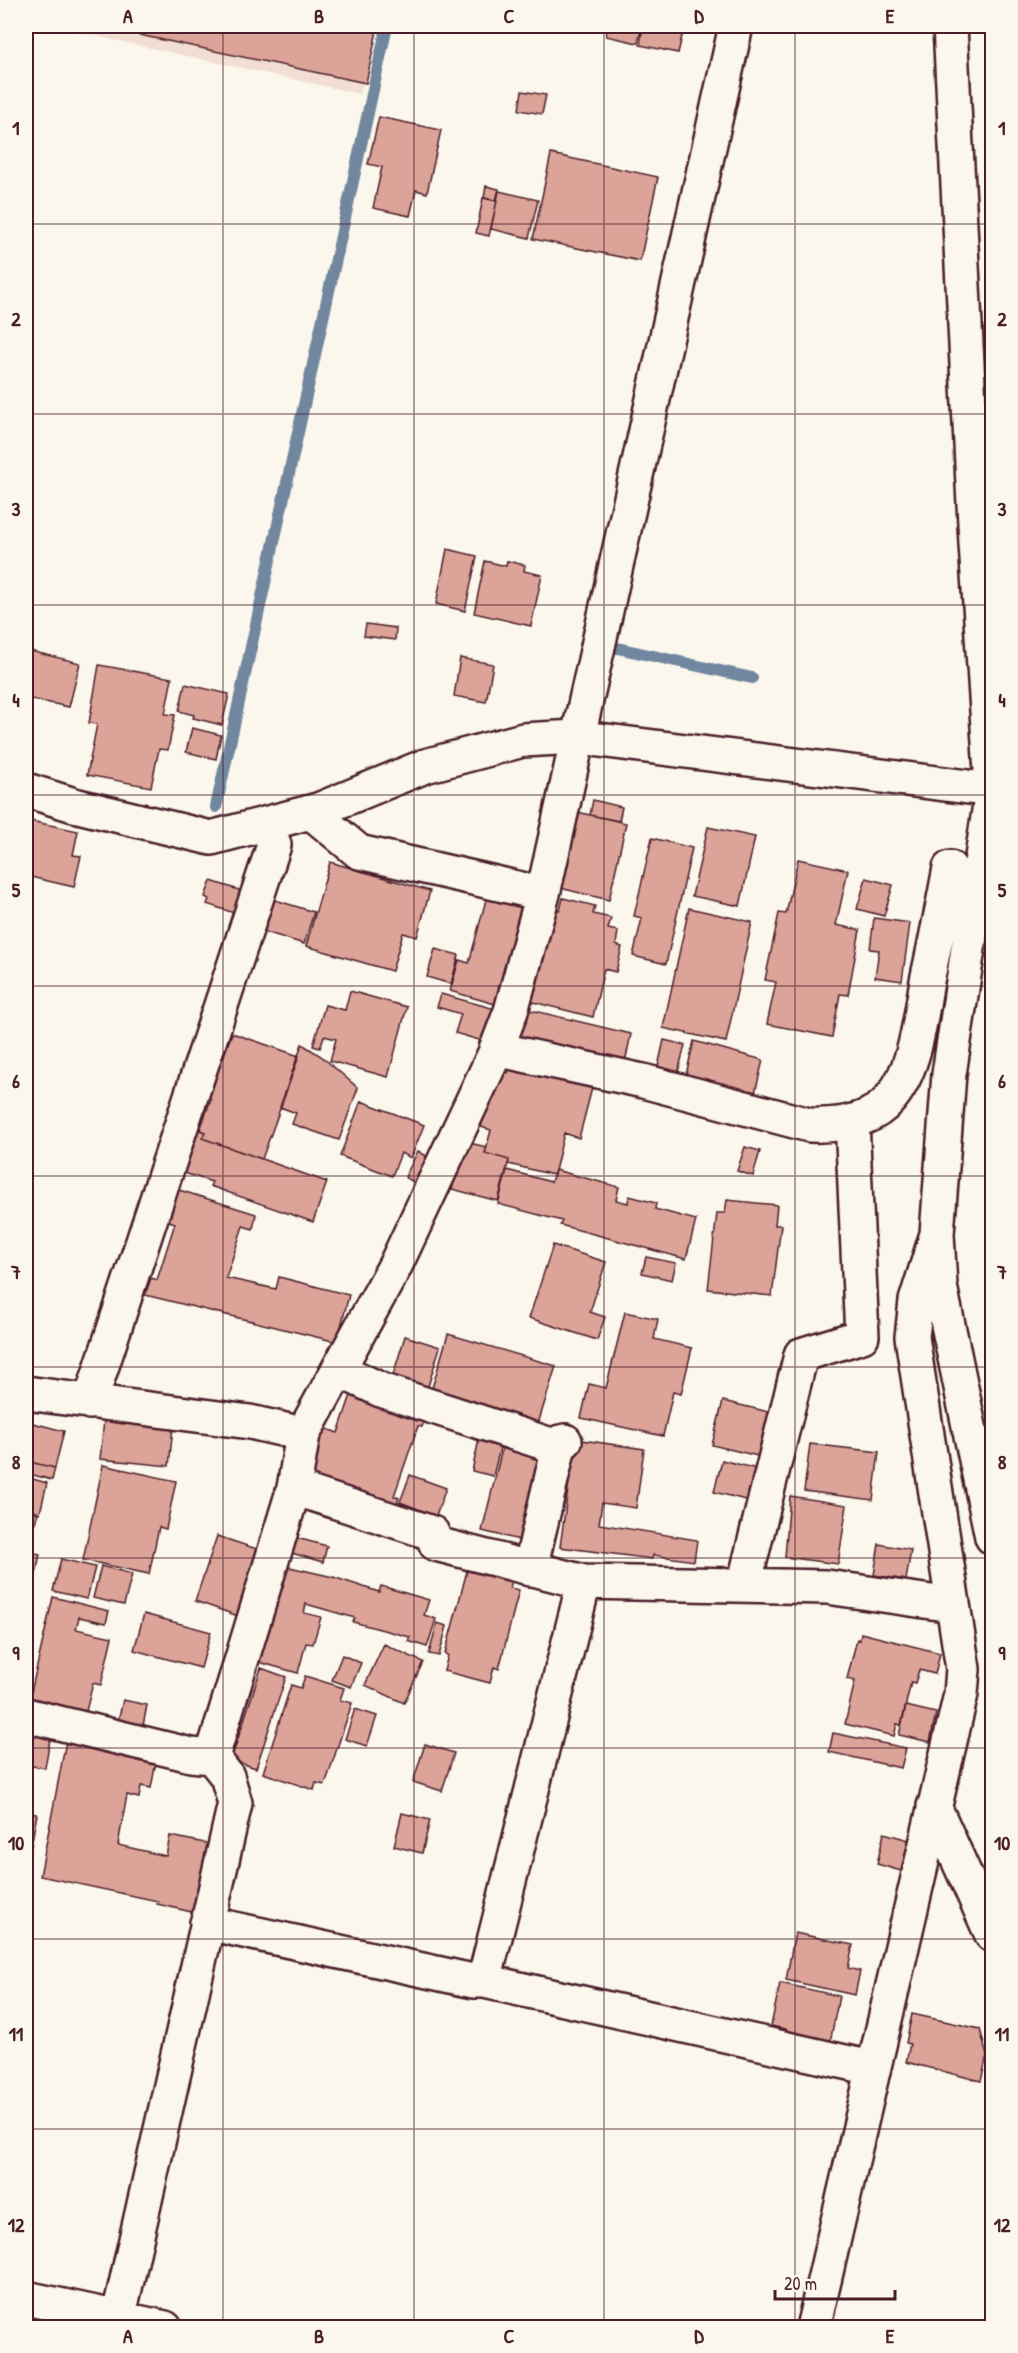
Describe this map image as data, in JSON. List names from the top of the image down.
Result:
{
  "scale_bar": "20 m",
  "grid": {
    "columns": [
      "A",
      "B",
      "C",
      "D",
      "E"
    ],
    "rows": [
      "1",
      "2",
      "3",
      "4",
      "5",
      "6",
      "7",
      "8",
      "9",
      "10",
      "11",
      "12"
    ]
  }
}
